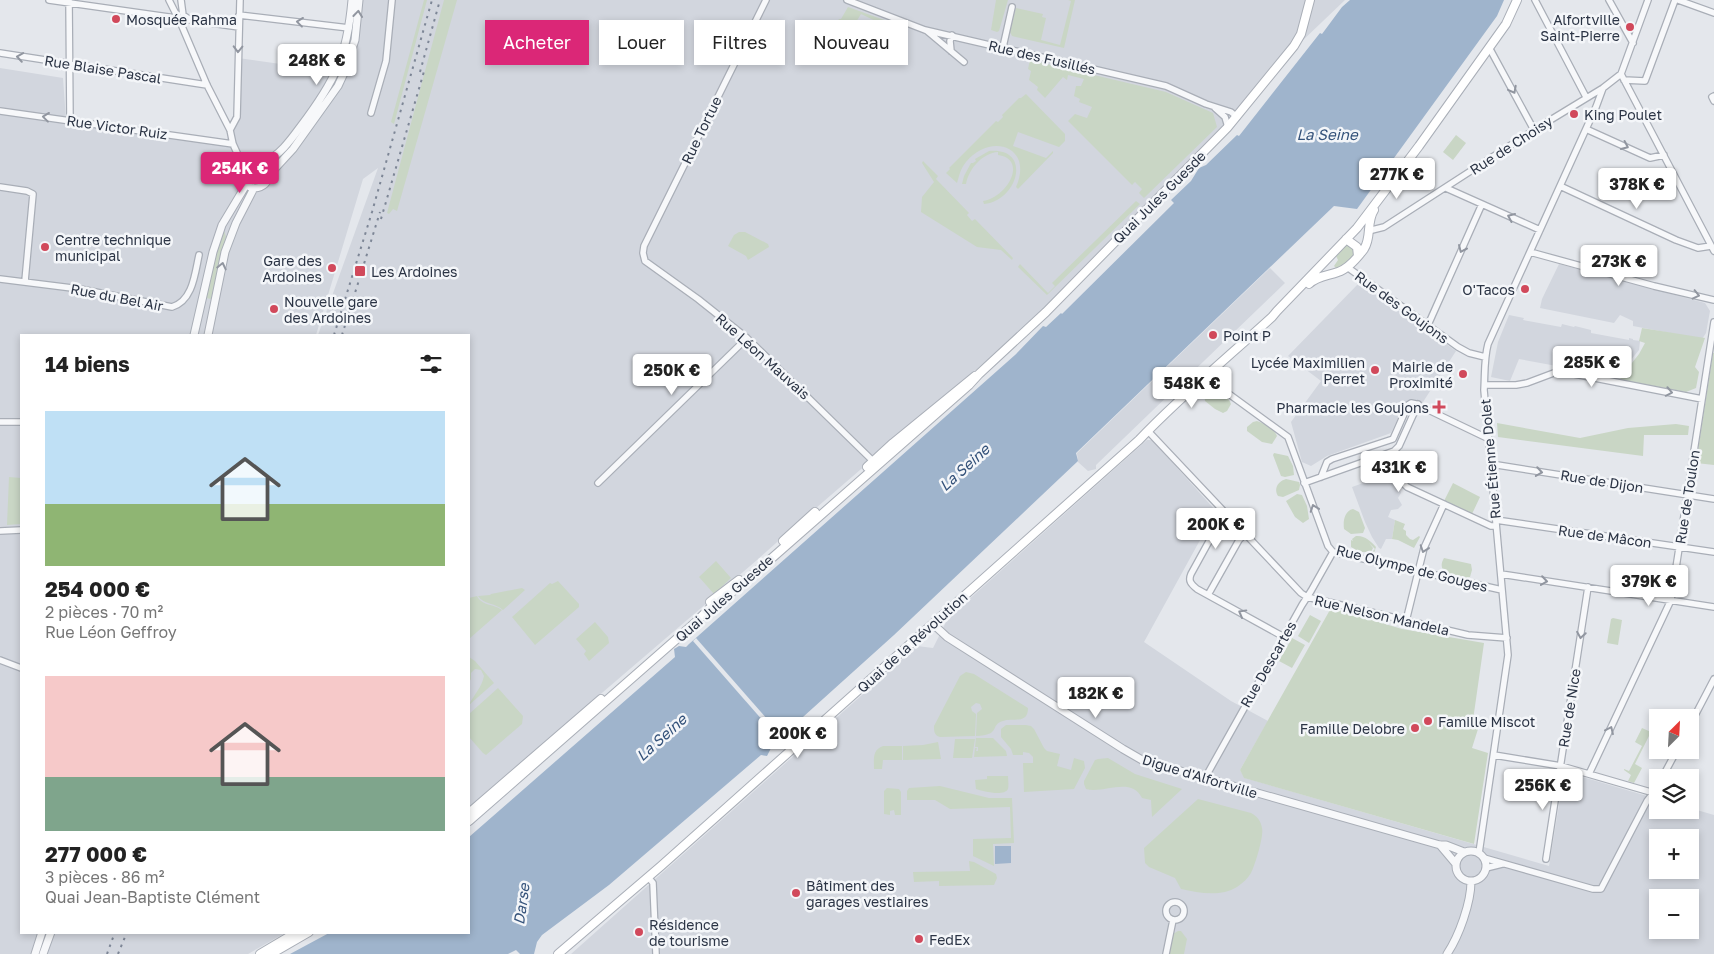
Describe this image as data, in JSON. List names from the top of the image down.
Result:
{
  "streets": {
    "main road": ["Quai Jules Guesde", "Quai de la Révolution"],
    "street": [
      "Rue des Fusillés",
      "Rue Blaise Pascal",
      "Rue Victor Ruiz",
      "Rue Tortue",
      "Rue de Choisy",
      "Rue du Bel Air",
      "Rue des Goujons",
      "Rue Léon Mauvais",
      "Rue Étienne Dolet",
      "Rue de Dijon",
      "Rue de Toulon",
      "Rue de Mâcon",
      "Rue Olympe de Gouges",
      "Rue Nelson Mandela",
      "Rue Descartes",
      "Rue de Nice",
      "Digue d'Alfortville"
    ]
  },
  "crossings": [
    ["Rue des Fusillés", "Quai Jules Guesde"],
    ["Rue Tortue", "Rue Léon Mauvais"],
    ["Rue de Choisy", "Rue Étienne Dolet"],
    ["Quai Jules Guesde", "Rue Léon Mauvais"],
    ["Rue des Goujons", "Rue Étienne Dolet"],
    ["Rue Étienne Dolet", "Rue de Dijon"],
    ["Rue Étienne Dolet", "Rue de Mâcon"],
    ["Rue Étienne Dolet", "Rue Olympe de Gouges"],
    ["Rue Étienne Dolet", "Rue Nelson Mandela"],
    ["Rue Étienne Dolet", "Digue d'Alfortville"],
    ["Rue de Dijon", "Rue de Toulon"],
    ["Rue de Toulon", "Rue de Mâcon"],
    ["Rue Olympe de Gouges", "Quai de la Révolution"],
    ["Rue Olympe de Gouges", "Rue Descartes"],
    ["Rue Nelson Mandela", "Quai de la Révolution"],
    ["Rue Nelson Mandela", "Rue Descartes"],
    ["Quai de la Révolution", "Digue d'Alfortville"],
    ["Rue Descartes", "Digue d'Alfortville"]
  ],
  "one_way": ["Rue de Dijon", "Rue de Toulon", "Rue de Nice"],
  "water": ["La Seine", "Darse"],
  "places": {
    "other": [
      "Mosquée Rahma",
      "Alfortville Saint-Pierre",
      "King Poulet",
      "Centre technique municipal",
      "Gare des Ardoines",
      "O'Tacos",
      "Nouvelle gare des Ardoines",
      "Point P",
      "Lycée Maximilien Perret",
      "Mairie de Proximité",
      "Famille Miscot",
      "Famille Delobre",
      "Bâtiment des garages vestiaires",
      "Résidence de tourisme",
      "FedEx"
    ],
    "transit": ["Les Ardoines"],
    "health": ["Pharmacie les Goujons"]
  },
  "north": "top right",
  "page": {
    "chip": [
      "Acheter",
      "Louer",
      "Filtres",
      "Nouveau"
    ],
    "price": [
      "248K €",
      "254K €",
      "277K €",
      "378K €",
      "273K €",
      "285K €",
      "250K €",
      "548K €",
      "431K €",
      "200K €",
      "379K €",
      "182K €",
      "200K €",
      "256K €"
    ],
    "heading": "14 biens",
    "list": [
      {
        "name": "254 000 €",
        "note": "2 pièces · 70 m² · Rue Léon Geffroy"
      },
      {
        "name": "277 000 €",
        "note": "3 pièces · 86 m² · Quai Jean-Baptiste Clément"
      }
    ],
    "map_buttons": ["+", "−"]
  }
}
